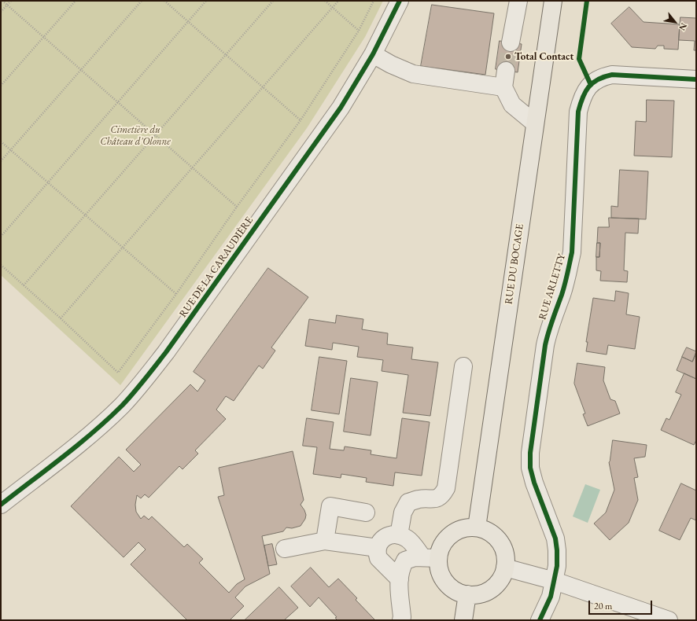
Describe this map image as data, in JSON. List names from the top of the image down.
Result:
{
  "streets": {
    "main road": ["RUE DU BOCAGE"],
    "street": ["RUE DE LA CARAUDIÈRE", "RUE ARLETTY"]
  },
  "parks": ["Cimetière du Château d'Olonne"],
  "places": ["Total Contact"],
  "scale_bar": "20 m",
  "north": "bottom right"
}
